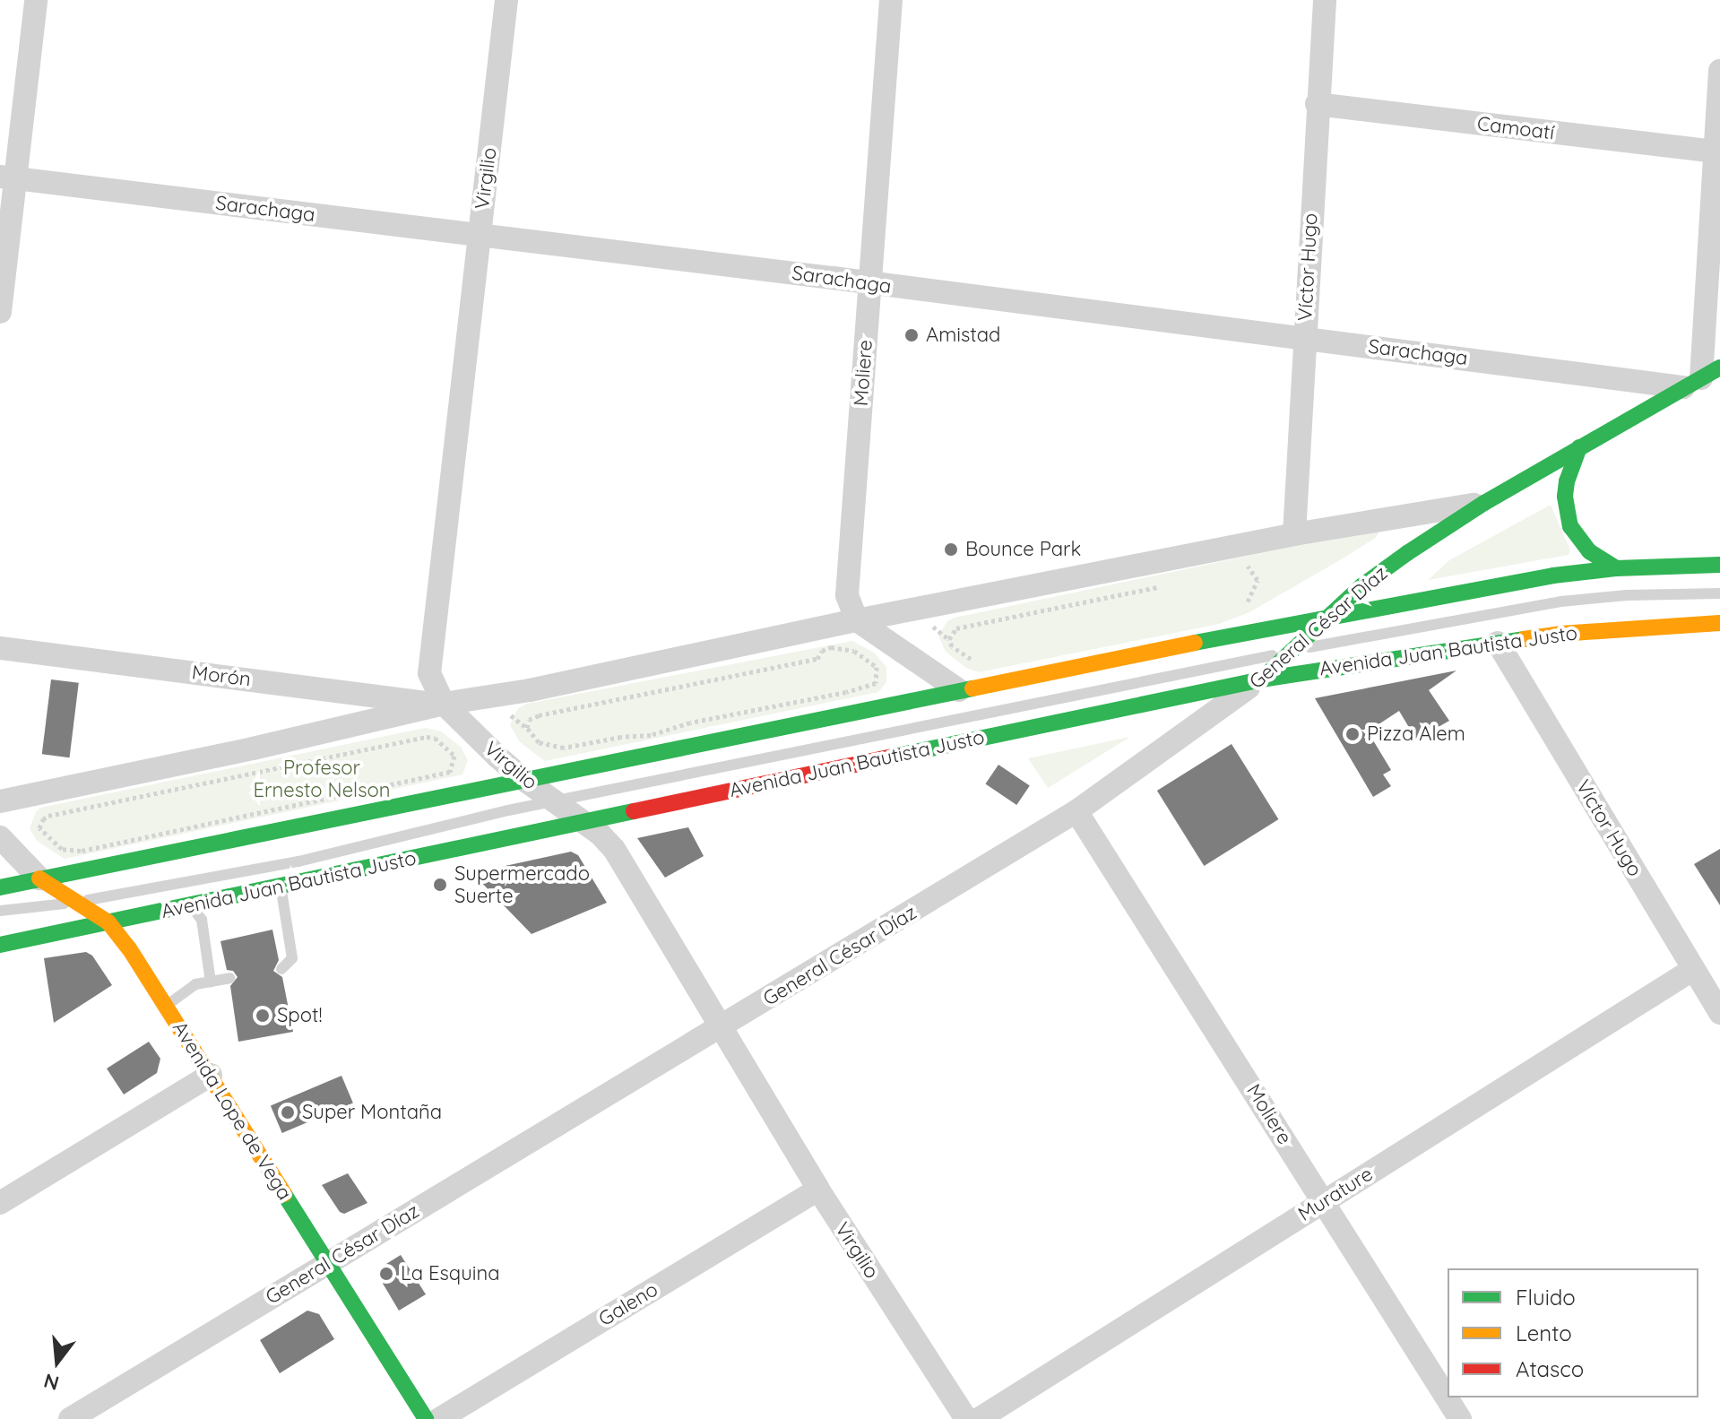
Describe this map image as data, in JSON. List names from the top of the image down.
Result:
{
  "streets": {
    "main road": ["General César Díaz", "Avenida Juan Bautista Justo", "Avenida Lope de Vega"],
    "street": [
      "Camoatí",
      "Virgilio",
      "Sarachaga",
      "Víctor Hugo",
      "Moliere",
      "Morón",
      "Murature",
      "Galeno"
    ]
  },
  "crossings": [
    ["Camoatí", "Víctor Hugo"],
    ["Virgilio", "Sarachaga"],
    ["Virgilio", "General César Díaz"],
    ["Virgilio", "Avenida Juan Bautista Justo"],
    ["Virgilio", "Morón"],
    ["Virgilio", "Galeno"],
    ["Sarachaga", "Víctor Hugo"],
    ["Sarachaga", "Moliere"],
    ["Sarachaga", "General César Díaz"],
    ["Víctor Hugo", "Avenida Juan Bautista Justo"],
    ["Víctor Hugo", "Murature"],
    ["Moliere", "General César Díaz"],
    ["Moliere", "Murature"],
    ["General César Díaz", "Avenida Juan Bautista Justo"],
    ["General César Díaz", "Avenida Lope de Vega"],
    ["Avenida Juan Bautista Justo", "Avenida Lope de Vega"]
  ],
  "parks": ["Profesor Ernesto Nelson"],
  "places": [
    "Amistad",
    "Bounce Park",
    "Pizza Alem",
    "Supermercado Suerte",
    "Spot!",
    "Super Montaña",
    "La Esquina"
  ],
  "legend": ["Fluido", "Lento", "Atasco"],
  "north": "bottom"
}
